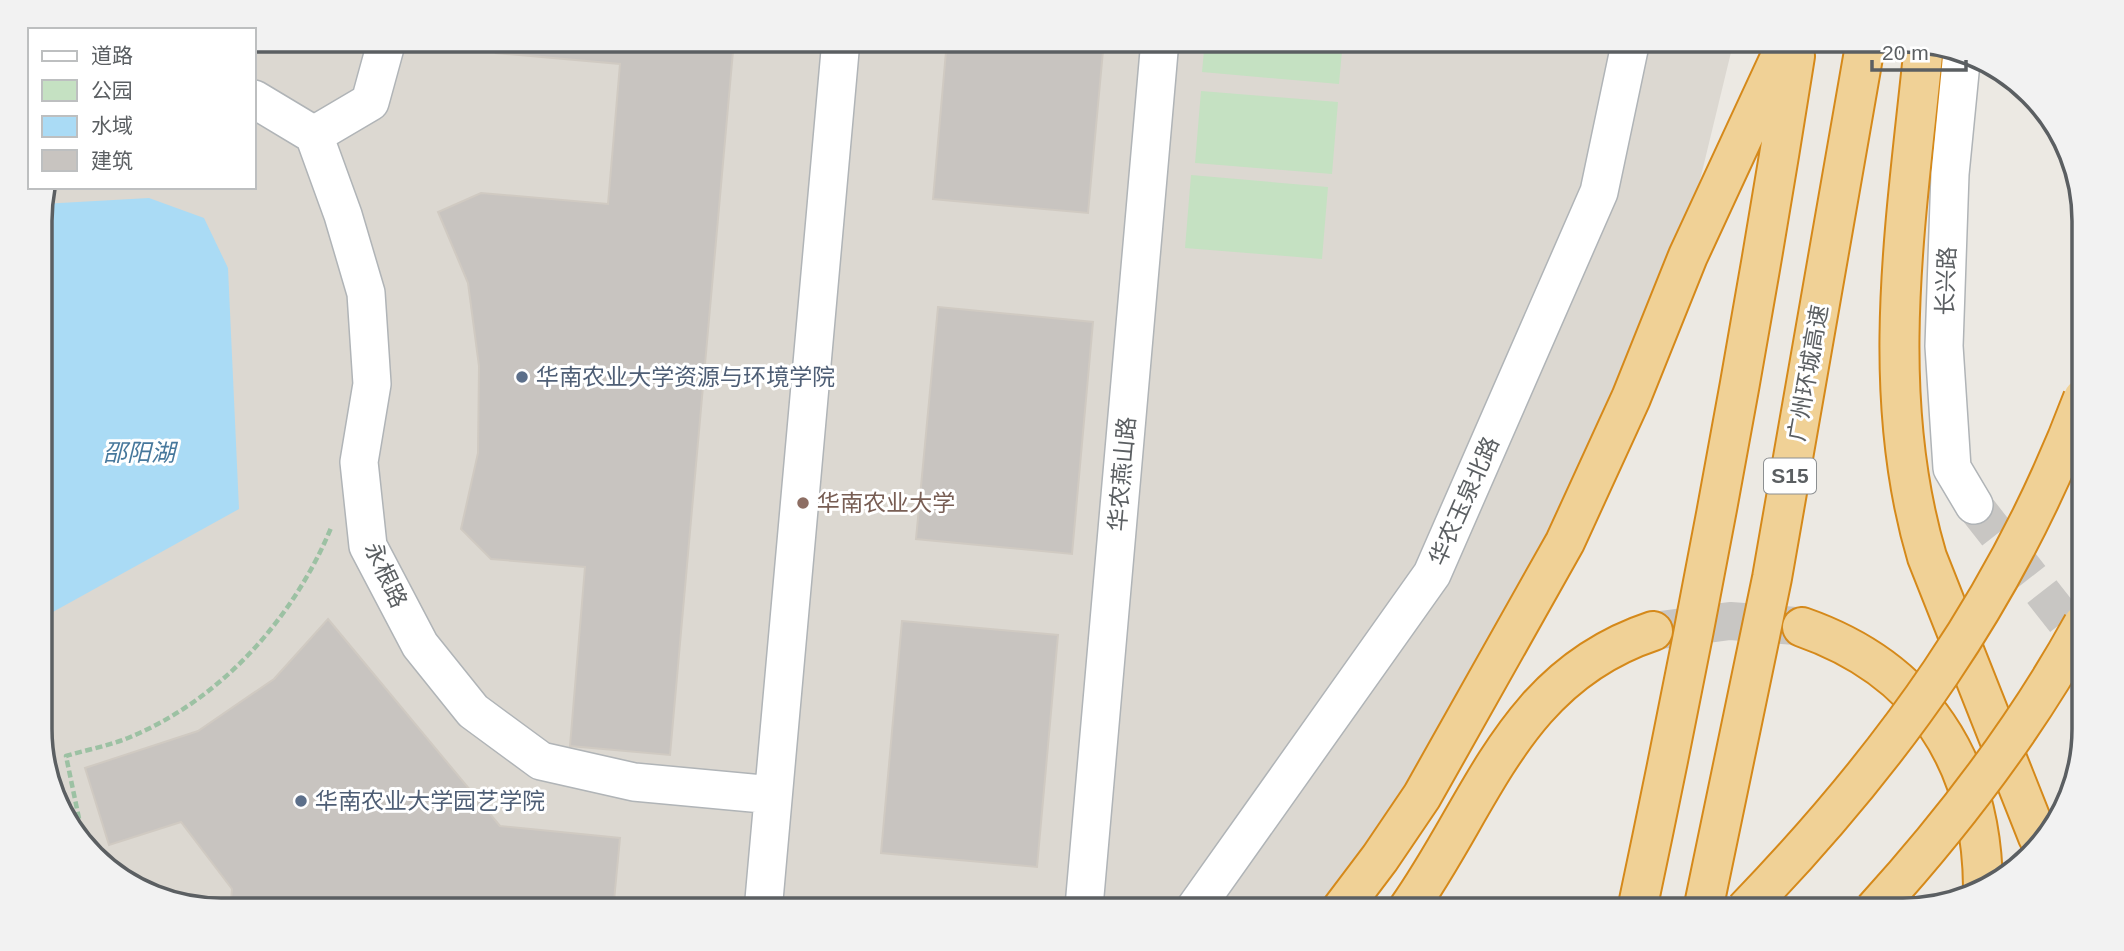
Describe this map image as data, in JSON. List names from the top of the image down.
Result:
{
  "streets": {
    "highway": ["广州环城高速", "S15"],
    "street": [
      "长兴路",
      "华农燕山路",
      "华农玉泉北路",
      "永根路"
    ]
  },
  "water": ["邵阳湖"],
  "places": ["华南农业大学资源与环境学院", "华南农业大学", "华南农业大学园艺学院"],
  "legend": [
    "道路",
    "公园",
    "水域",
    "建筑"
  ],
  "scale_bar": "20 m"
}
